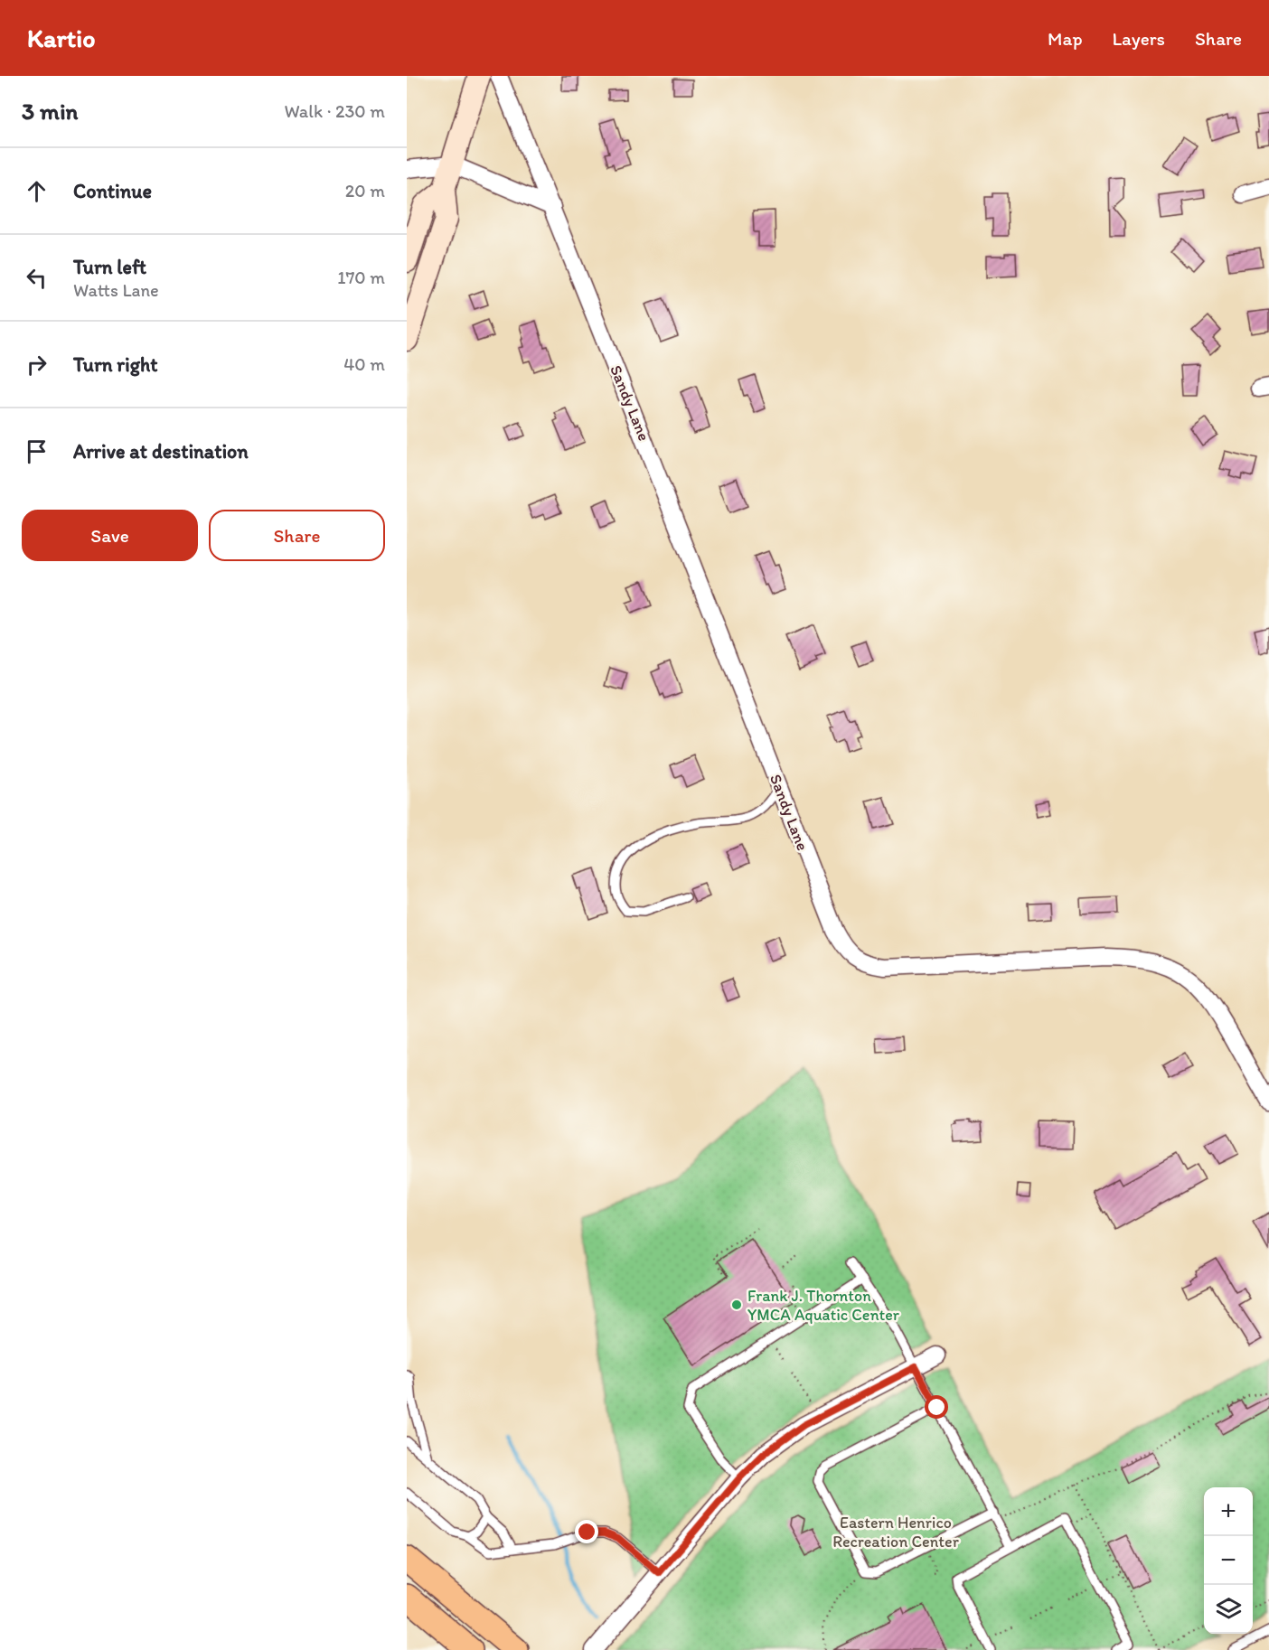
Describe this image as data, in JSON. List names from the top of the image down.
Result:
{
  "streets": {
    "street": ["Sandy Lane"]
  },
  "parks": ["Eastern Henrico Recreation Center"],
  "places": ["Frank J. Thornton YMCA Aquatic Center"],
  "page": {
    "header": "Kartio",
    "nav": ["Map", "Layers", "Share"],
    "heading": ["3 min", "Walk · 230 m"],
    "list": [
      ["Continue", "20 m"],
      ["Turn left", "Watts Lane", "170 m"],
      ["Turn right", "40 m"],
      "Arrive at destination"
    ],
    "buttons": ["Save", "Share"],
    "map_buttons": ["+", "−"]
  }
}
